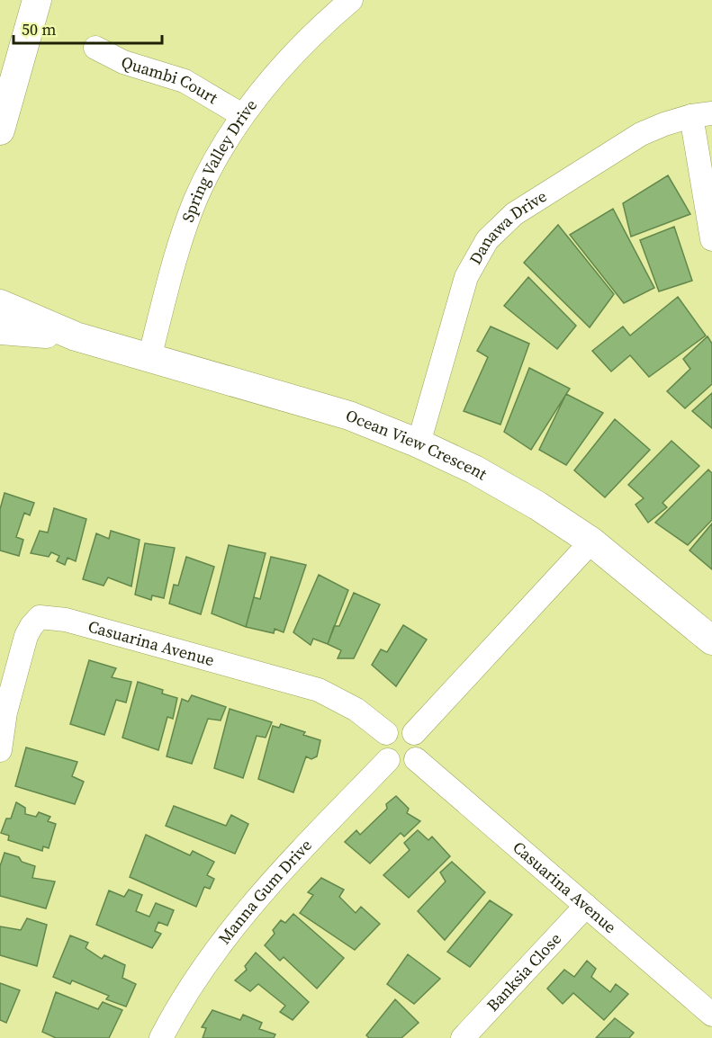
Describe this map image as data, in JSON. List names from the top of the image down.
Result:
{
  "streets": {
    "street": [
      "Quambi Court",
      "Spring Valley Drive",
      "Danawa Drive",
      "Ocean View Crescent",
      "Casuarina Avenue",
      "Manna Gum Drive",
      "Banksia Close"
    ]
  },
  "crossings": [
    ["Quambi Court", "Spring Valley Drive"],
    ["Spring Valley Drive", "Ocean View Crescent"],
    ["Danawa Drive", "Ocean View Crescent"],
    ["Casuarina Avenue", "Manna Gum Drive"],
    ["Casuarina Avenue", "Banksia Close"]
  ],
  "scale_bar": "50 m"
}
